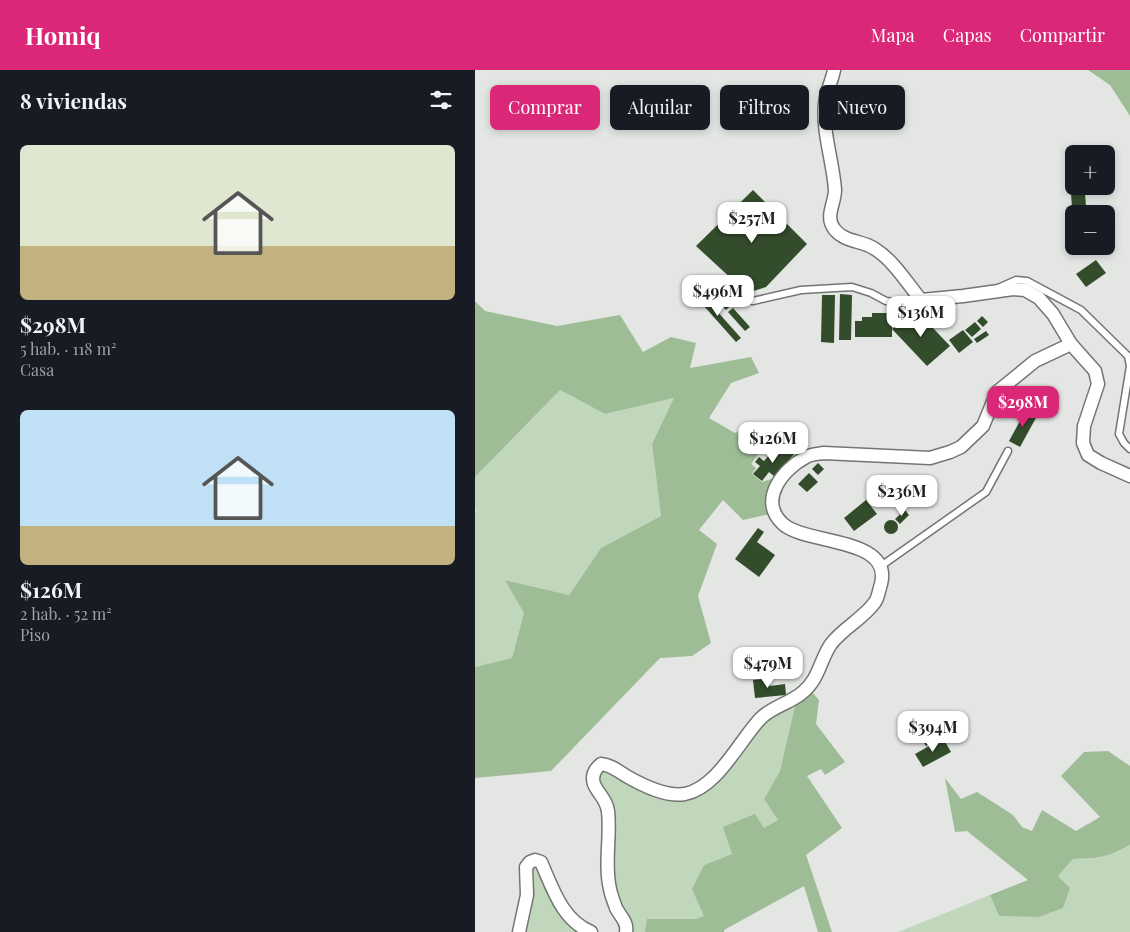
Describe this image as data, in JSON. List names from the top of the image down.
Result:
{
  "page": {
    "header": "Homiq",
    "nav": ["Mapa", "Capas", "Compartir"],
    "heading": "8 viviendas",
    "chip": [
      "Comprar",
      "Alquilar",
      "Filtros",
      "Nuevo"
    ],
    "list": [
      {
        "name": "$298M",
        "note": "5 hab. · 118 m² · Casa"
      },
      {
        "name": "$126M",
        "note": "2 hab. · 52 m² · Piso"
      }
    ],
    "map_buttons": ["+", "−"],
    "price": [
      "$257M",
      "$496M",
      "$136M",
      "$298M",
      "$126M",
      "$236M",
      "$479M",
      "$394M"
    ]
  }
}
